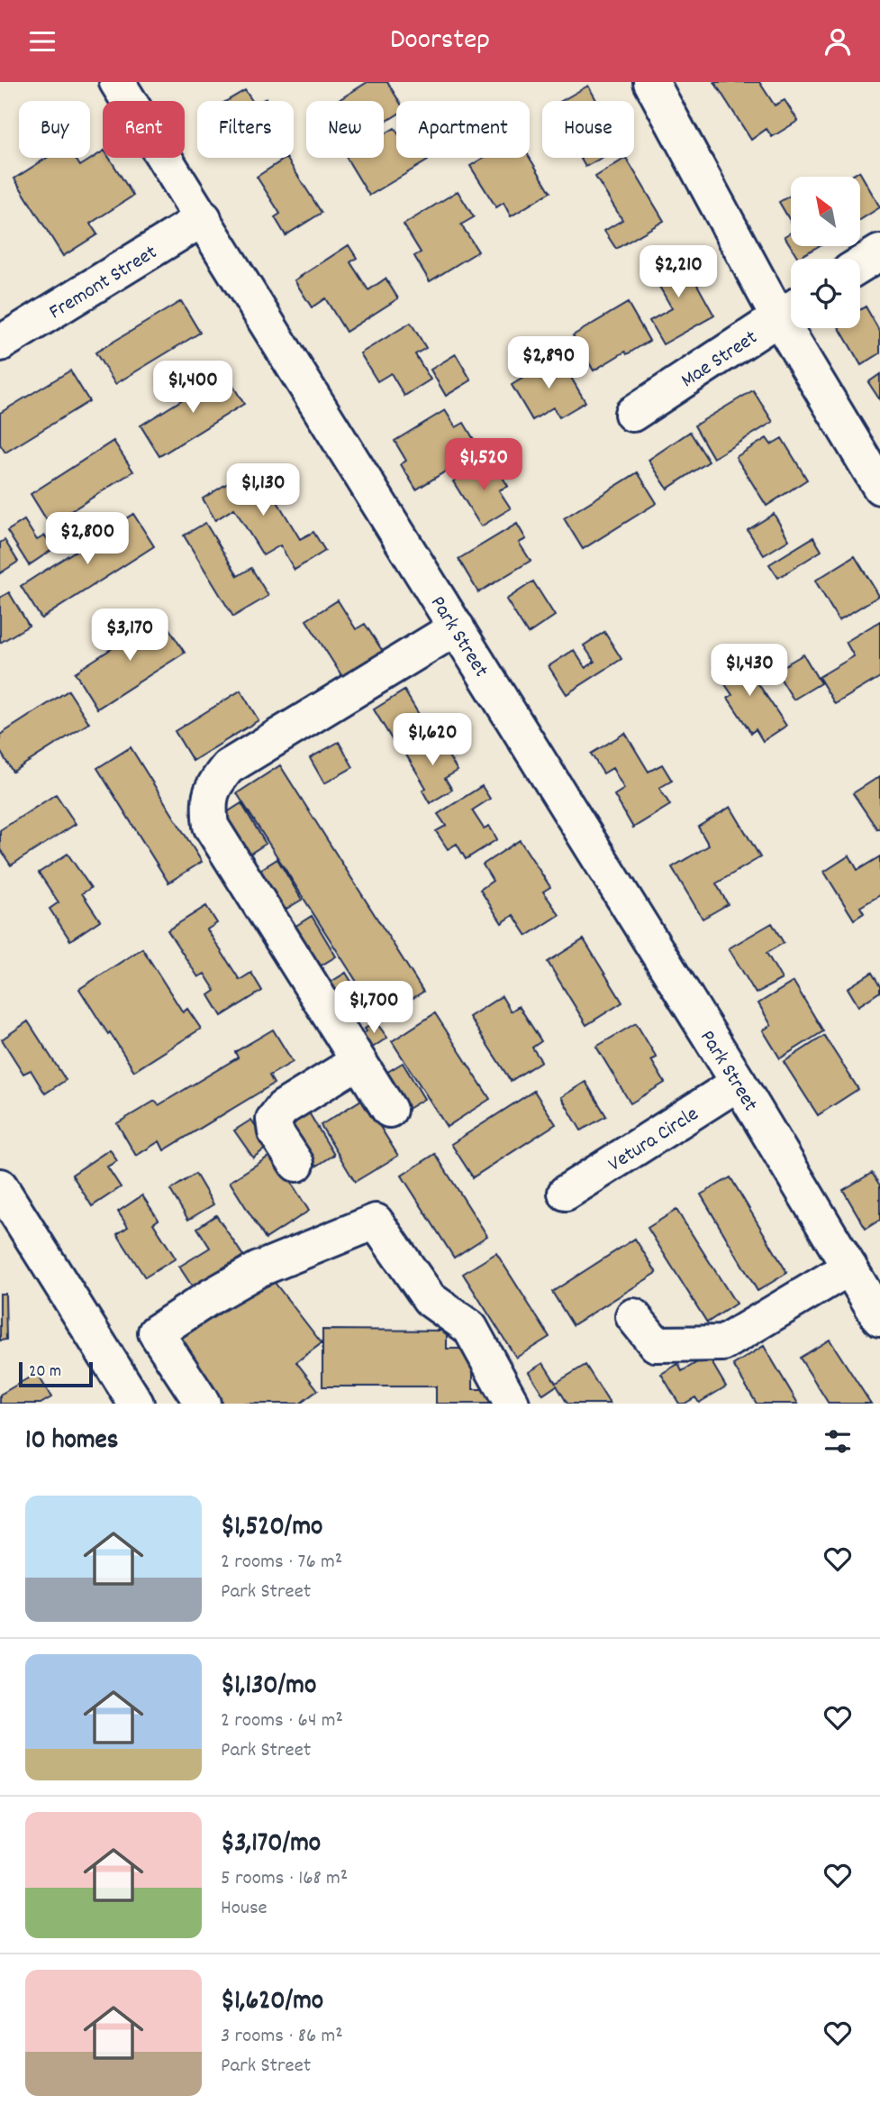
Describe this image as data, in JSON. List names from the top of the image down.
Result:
{
  "streets": {
    "street": [
      "Fremont Street",
      "Mae Street",
      "Park Street",
      "Vetura Circle"
    ]
  },
  "crossings": [
    ["Fremont Street", "Park Street"],
    ["Park Street", "Vetura Circle"]
  ],
  "scale_bar": "20 m",
  "north": "top left",
  "page": {
    "header": "Doorstep",
    "chip": [
      "Buy",
      "Rent",
      "Filters",
      "New",
      "Apartment",
      "House"
    ],
    "price": [
      "$2,210",
      "$2,890",
      "$1,400",
      "$1,520",
      "$1,130",
      "$2,800",
      "$3,170",
      "$1,430",
      "$1,620",
      "$1,700"
    ],
    "scale": "20 m",
    "heading": "10 homes",
    "list": [
      {
        "name": "$1,520/mo",
        "note": "2 rooms · 76 m² · Park Street"
      },
      {
        "name": "$1,130/mo",
        "note": "2 rooms · 64 m² · Park Street"
      },
      {
        "name": "$3,170/mo",
        "note": "5 rooms · 168 m² · House"
      },
      {
        "name": "$1,620/mo",
        "note": "3 rooms · 86 m² · Park Street"
      }
    ]
  }
}
